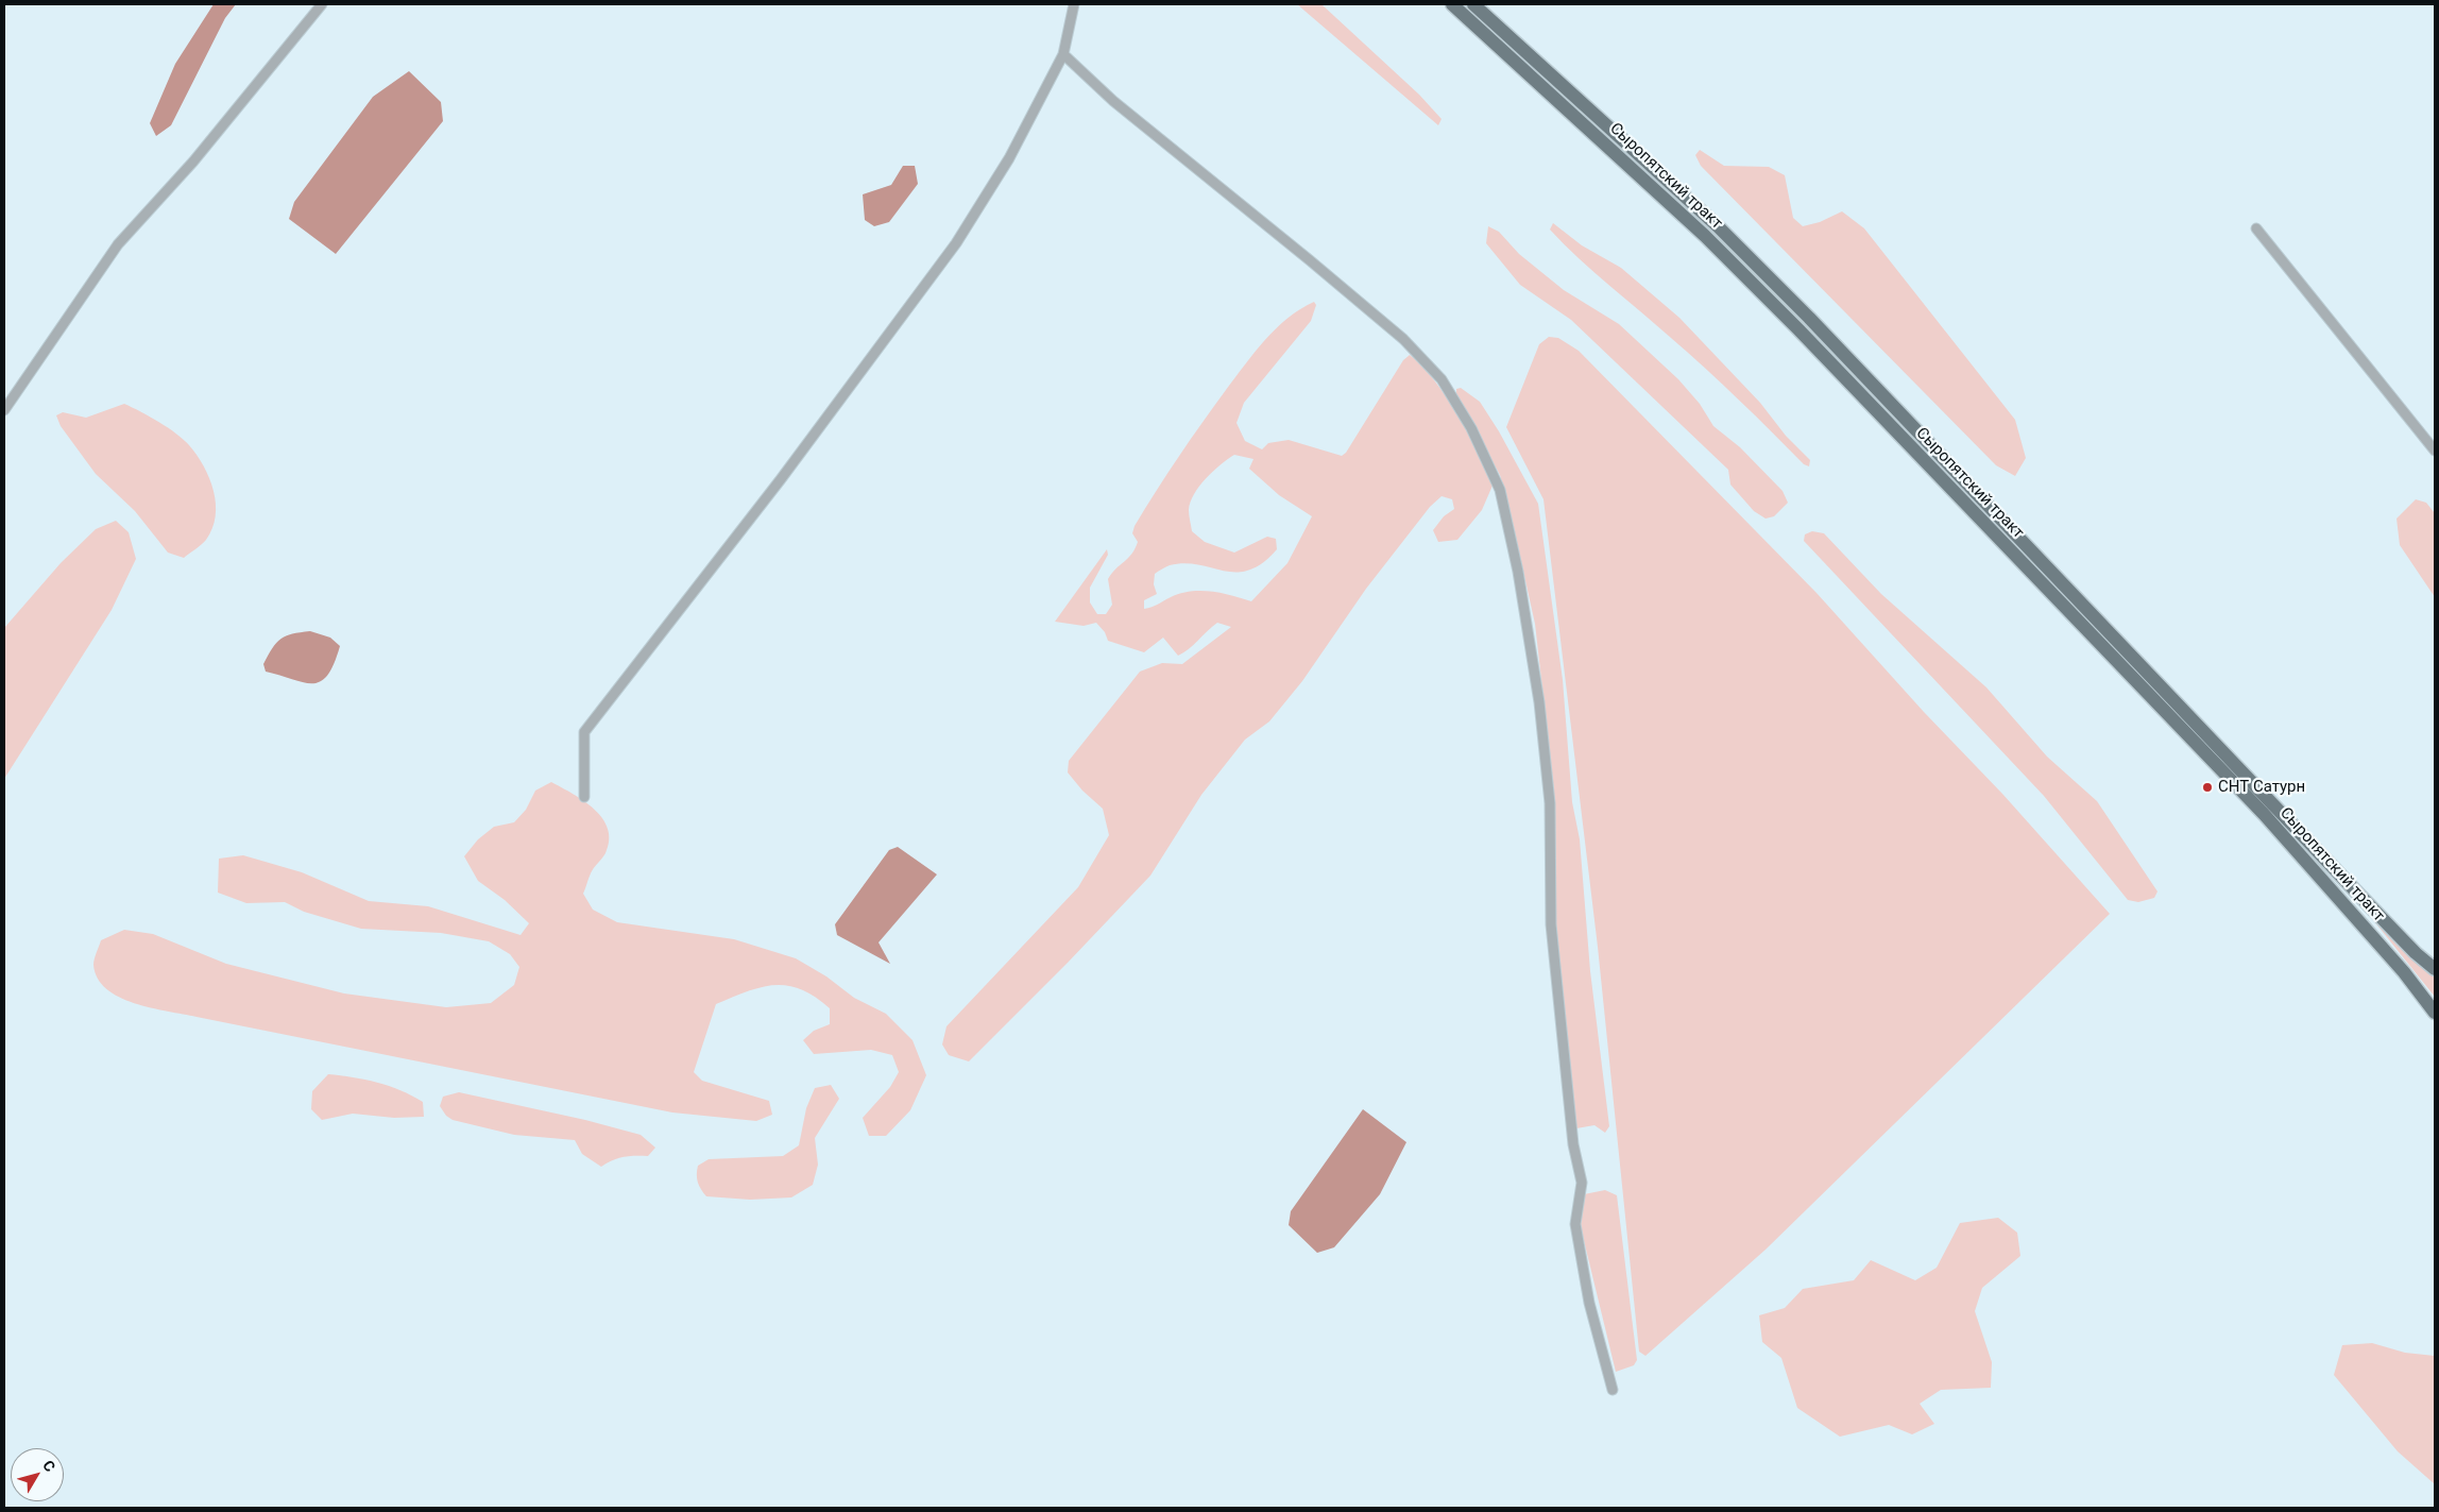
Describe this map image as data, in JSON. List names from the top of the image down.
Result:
{
  "streets": {
    "main road": ["Сыропятский тракт"]
  },
  "places": ["СНТ Сатурн"],
  "north": "top right"
}
